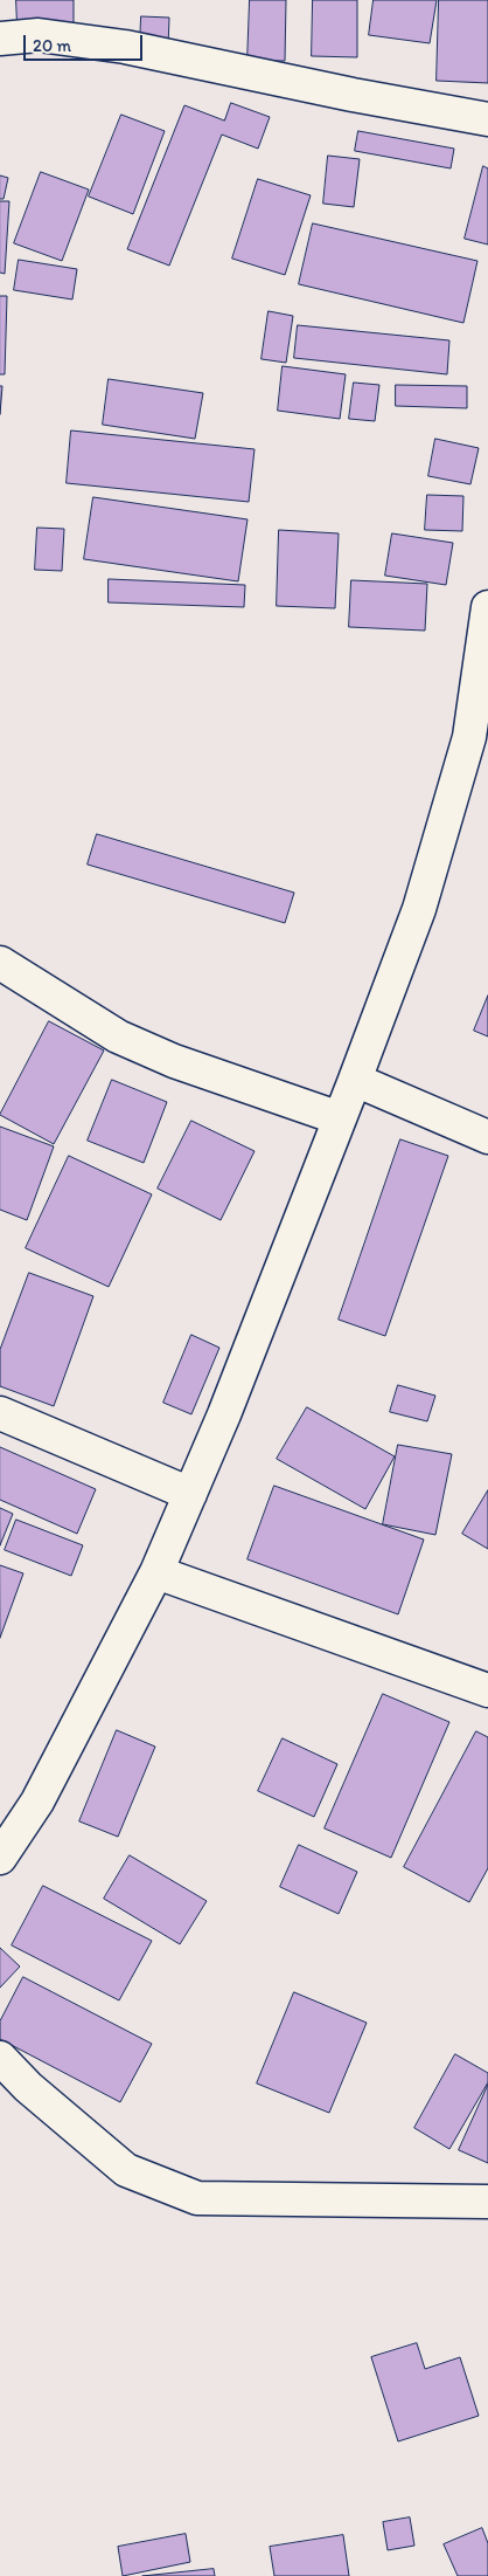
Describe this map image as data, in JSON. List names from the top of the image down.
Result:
{
  "scale_bar": "20 m"
}
